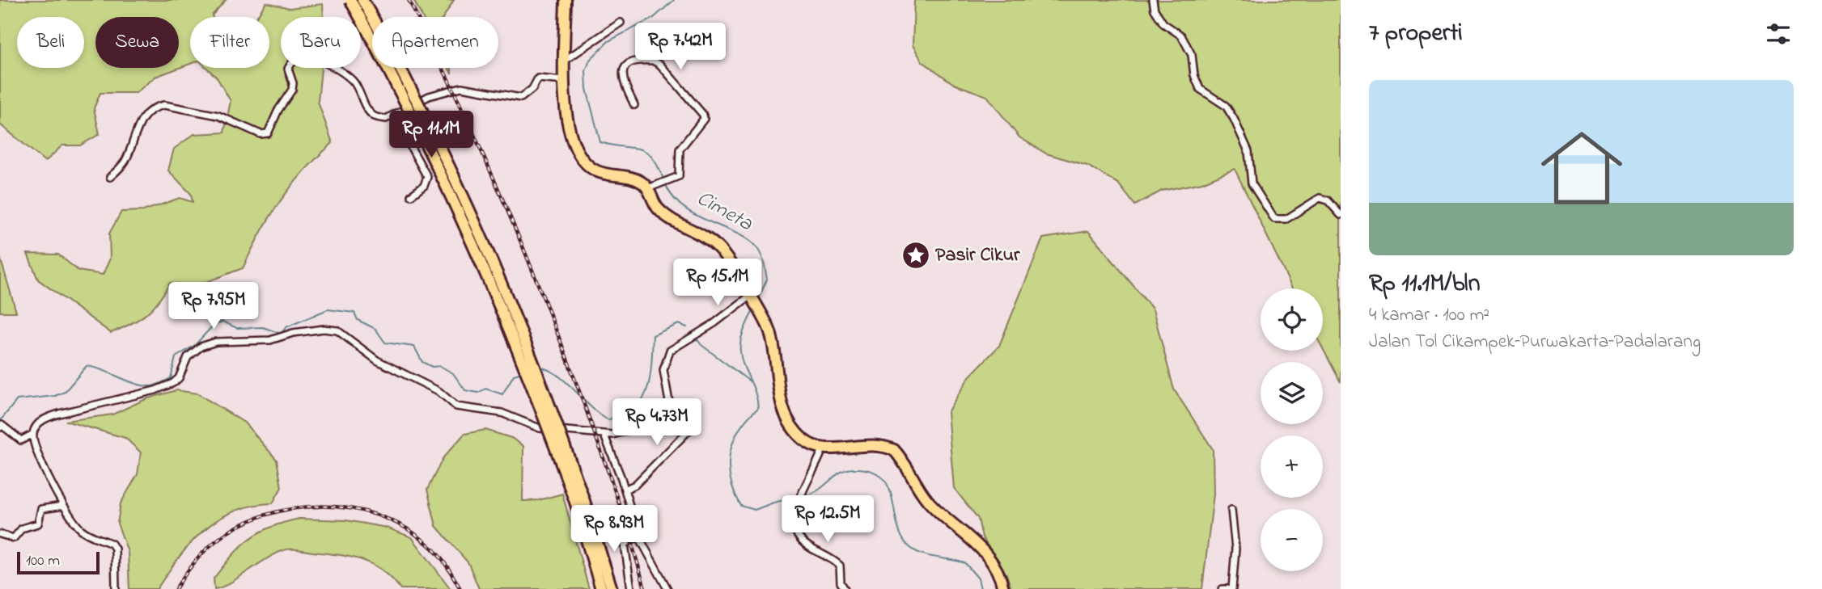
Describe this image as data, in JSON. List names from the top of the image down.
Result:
{
  "water": ["Cimeta"],
  "places": {
    "place": ["Pasir Cikur"]
  },
  "scale_bar": "100 m",
  "page": {
    "heading": "7 properti",
    "chip": [
      "Beli",
      "Sewa",
      "Filter",
      "Baru",
      "Apartemen"
    ],
    "price": [
      "Rp 7.42M",
      "Rp 11.1M",
      "Rp 15.1M",
      "Rp 7.95M",
      "Rp 4.73M",
      "Rp 12.5M",
      "Rp 8.93M"
    ],
    "list": [
      {
        "name": "Rp 11.1M/bln",
        "note": "4 kamar · 100 m² · Jalan Tol Cikampek–Purwakarta–Padalarang"
      }
    ],
    "map_buttons": ["+", "−"],
    "scale": "100 m"
  }
}
